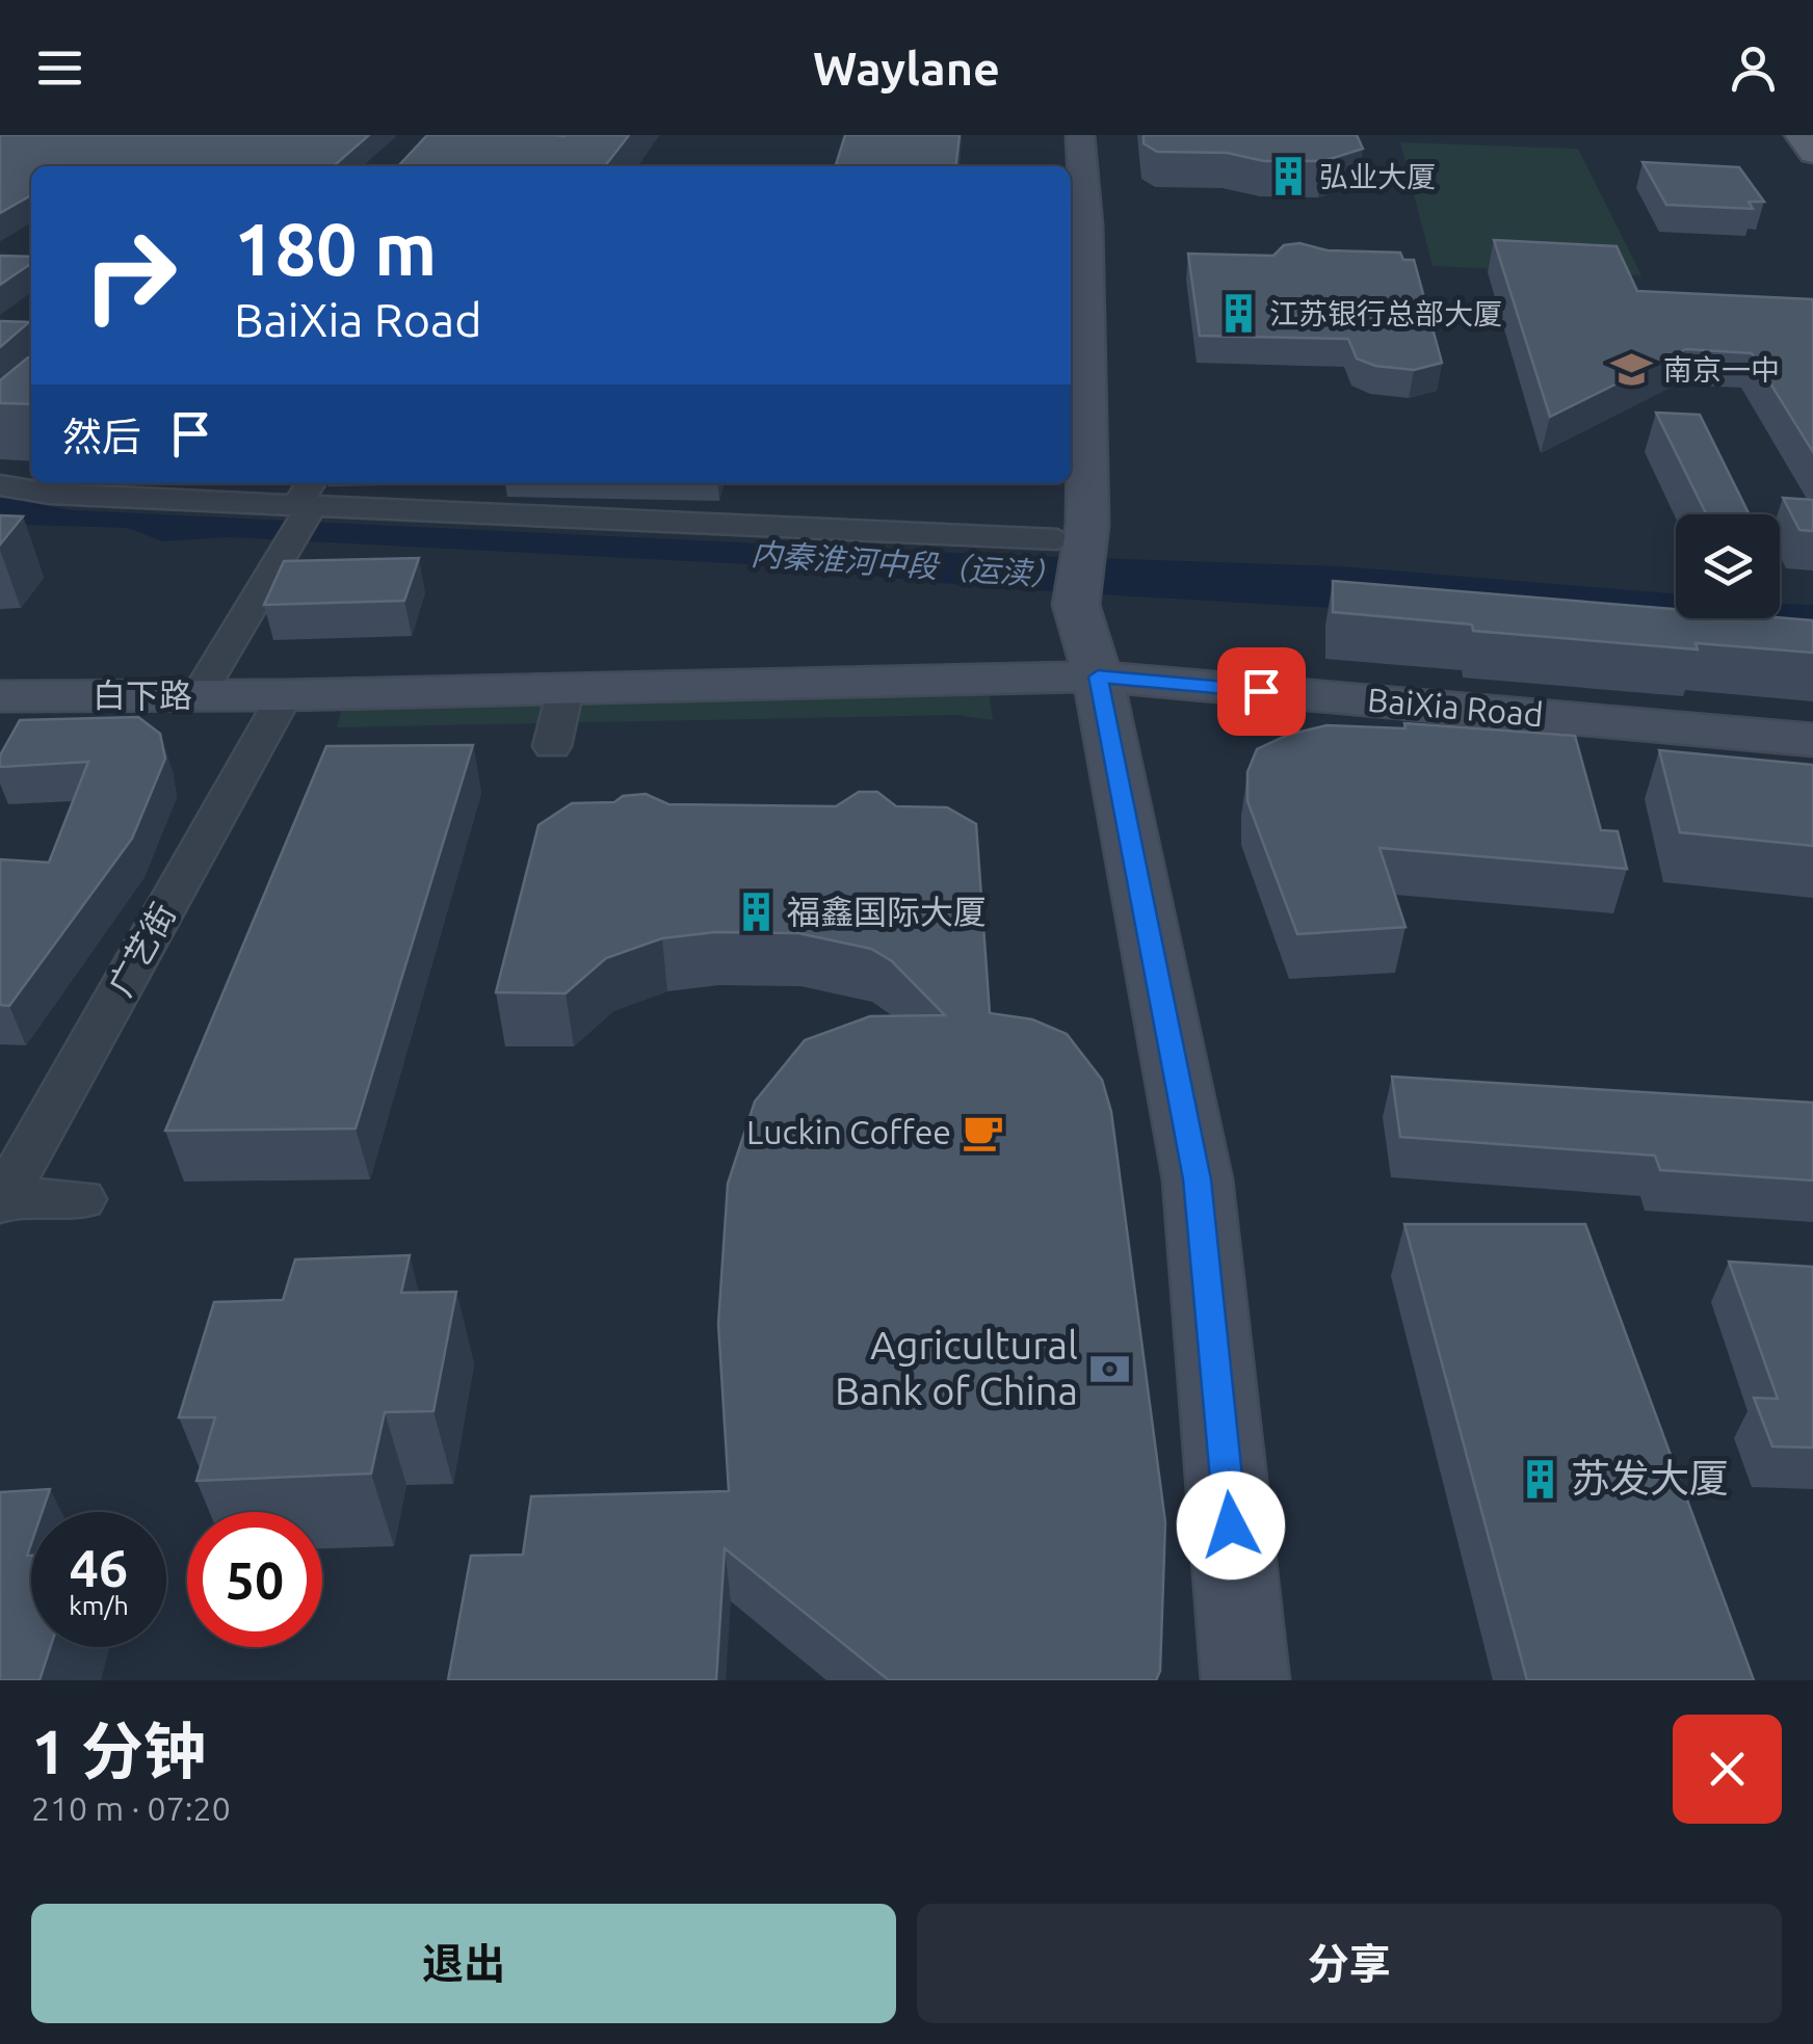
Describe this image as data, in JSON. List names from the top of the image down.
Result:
{
  "streets": {
    "main road": ["白下路", "BaiXia Road"],
    "street": ["广艺街"]
  },
  "crossings": [
    ["白下路", "BaiXia Road"],
    ["白下路", "广艺街"]
  ],
  "water": ["内秦淮河中段（运渎）"],
  "places": {
    "building": [
      "弘业大厦",
      "江苏银行总部大厦",
      "福鑫国际大厦",
      "苏发大厦"
    ],
    "school or university": ["南京一中"],
    "cafe": ["Luckin Coffee"],
    "bank": ["Agricultural Bank of China"]
  },
  "page": {
    "header": "Waylane",
    "turn": ["180 m", "BaiXia Road"],
    "then": "然后",
    "speed": "46 km/h",
    "limit": "50",
    "heading": ["1 分钟", "210 m · 07:20"],
    "buttons": ["退出", "分享"]
  }
}
